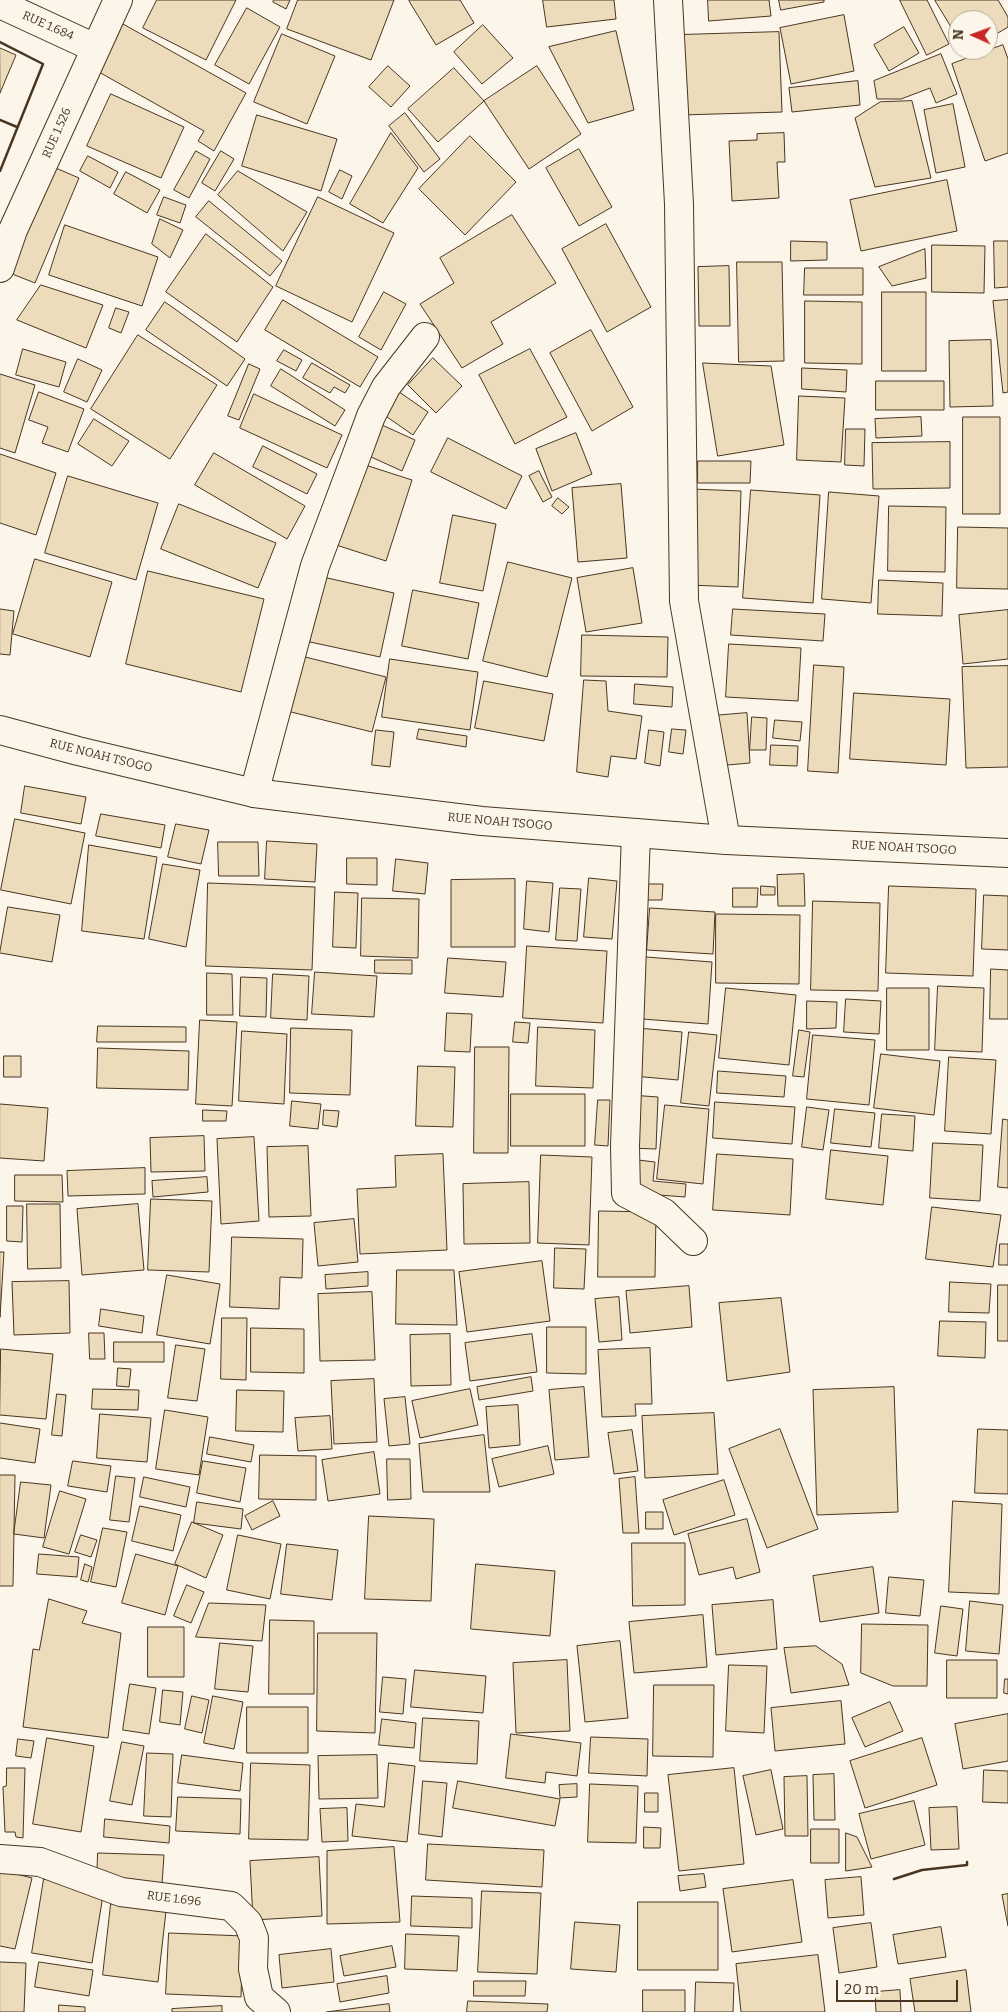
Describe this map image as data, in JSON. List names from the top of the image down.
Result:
{
  "streets": {
    "street": [
      "RUE 1.684",
      "RUE 1.526",
      "RUE NOAH TSOGO",
      "RUE 1.696"
    ]
  },
  "crossings": [
    ["RUE 1.684", "RUE 1.526"]
  ],
  "scale_bar": "20 m",
  "north": "left"
}
